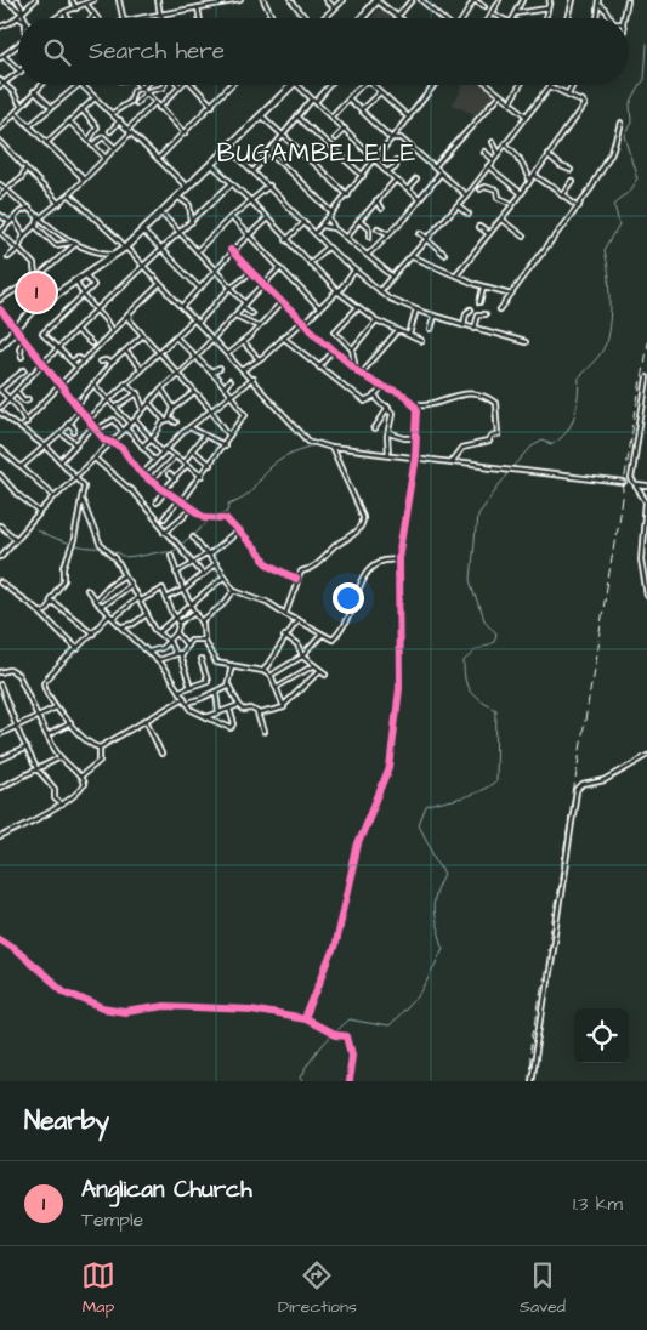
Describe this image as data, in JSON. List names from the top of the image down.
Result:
{
  "districts": ["BUGAMBELELE"],
  "page": {
    "search": "Search here",
    "pins": "1",
    "heading": "Nearby",
    "list": [
      {
        "mark": "1",
        "name": "Anglican Church",
        "note": "Temple",
        "value": "1.3 km"
      }
    ],
    "nav": ["Map", "Directions", "Saved"]
  }
}
